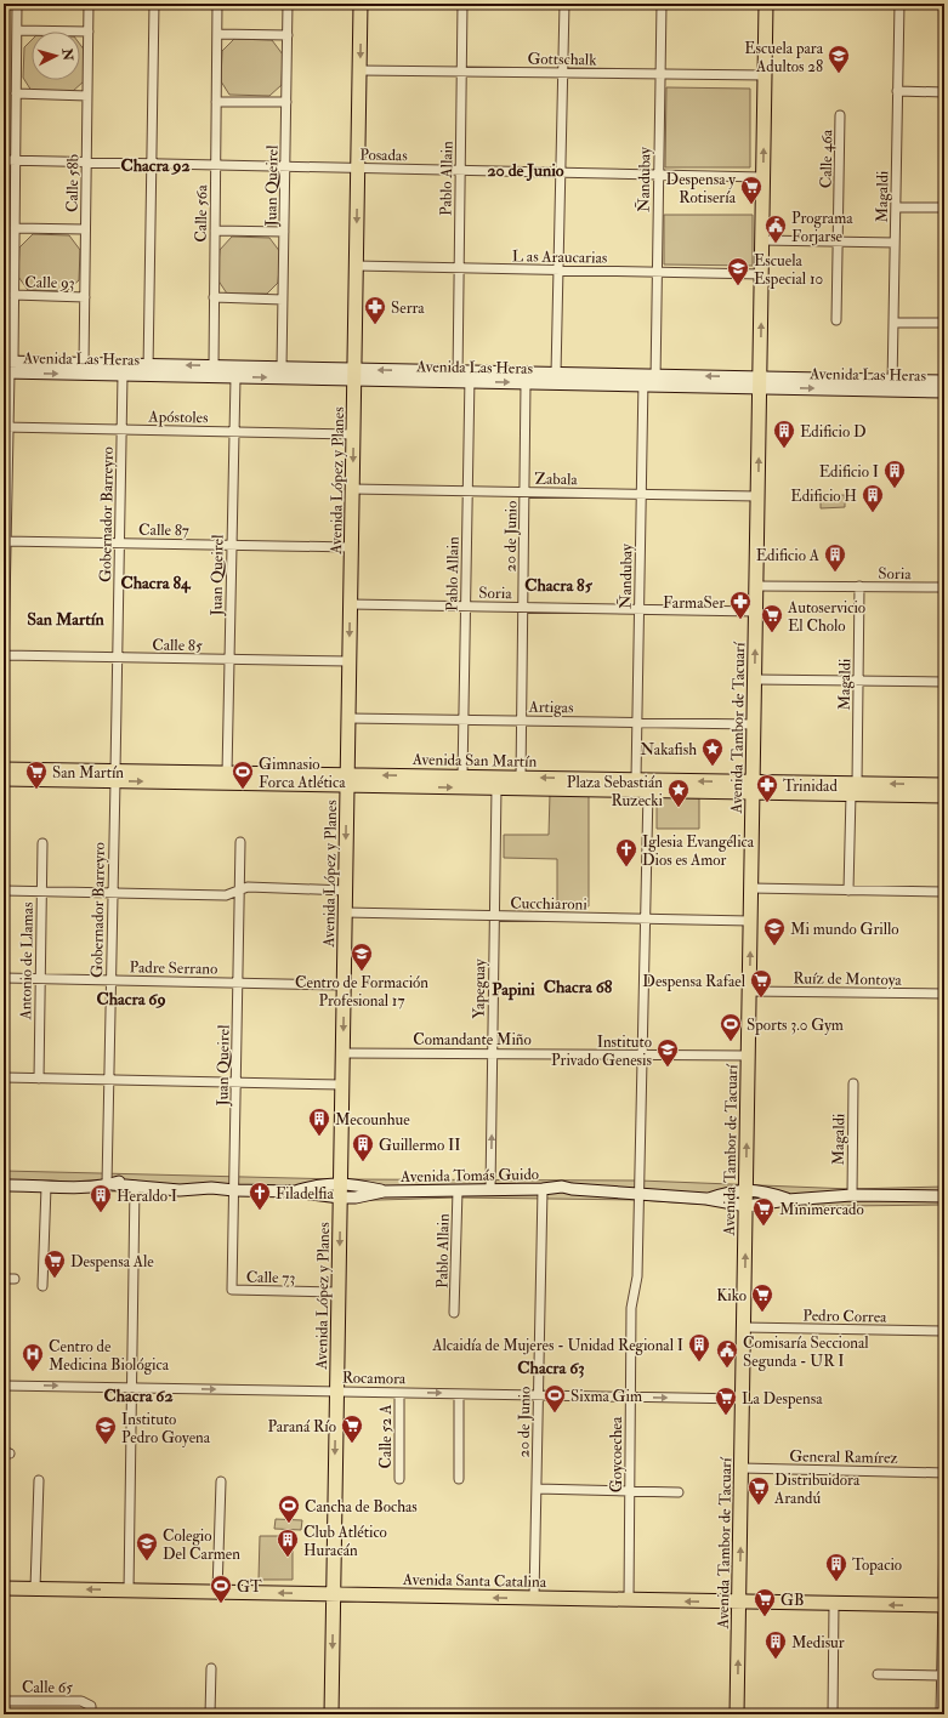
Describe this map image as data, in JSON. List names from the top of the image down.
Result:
{
  "streets": {
    "main road": [
      "Avenida Las Heras",
      "Avenida López y Planes",
      "Avenida Tambor de Tacuarí",
      "Avenida San Martín",
      "Avenida Tomás Guido",
      "Avenida Santa Catalina"
    ],
    "street": [
      "Gottschalk",
      "Posadas",
      "Calle 46a",
      "Pablo Allain",
      "Ñandubay",
      "Calle 58b",
      "Juan Queirel",
      "Magaldi",
      "Calle 56a",
      "L as Araucarias",
      "Calle 93",
      "Apóstoles",
      "Zabala",
      "Gobernador Barreyro",
      "Calle 87",
      "20 de Junio",
      "Soria",
      "Calle 85",
      "Artigas",
      "Cucchiaroni",
      "Antonio de Llamas",
      "Padre Serrano",
      "Ruíz de Montoya",
      "Yapeguay",
      "Comandante Miño",
      "Calle 73",
      "Pedro Correa",
      "Rocamora",
      "Calle 52 A",
      "Goycoechea",
      "General Ramírez",
      "Calle 65"
    ]
  },
  "crossings": [
    ["Gottschalk", "Pablo Allain"],
    ["Gottschalk", "Ñandubay"],
    ["Gottschalk", "Avenida López y Planes"],
    ["Gottschalk", "Avenida Tambor de Tacuarí"],
    ["Posadas", "Pablo Allain"],
    ["Posadas", "Ñandubay"],
    ["Posadas", "Calle 58b"],
    ["Posadas", "Juan Queirel"],
    ["Posadas", "Calle 56a"],
    ["Posadas", "Avenida López y Planes"],
    ["Posadas", "Avenida Tambor de Tacuarí"],
    ["Pablo Allain", "L as Araucarias"],
    ["Pablo Allain", "Avenida Las Heras"],
    ["Pablo Allain", "Zabala"],
    ["Pablo Allain", "Soria"],
    ["Pablo Allain", "Artigas"],
    ["Pablo Allain", "Avenida San Martín"],
    ["Pablo Allain", "Avenida Tomás Guido"],
    ["Ñandubay", "L as Araucarias"],
    ["Ñandubay", "Avenida Las Heras"],
    ["Ñandubay", "Zabala"],
    ["Ñandubay", "Soria"],
    ["Ñandubay", "Artigas"],
    ["Ñandubay", "Avenida San Martín"],
    ["Calle 58b", "Calle 93"],
    ["Calle 58b", "Avenida Las Heras"],
    ["Juan Queirel", "Avenida Las Heras"],
    ["Juan Queirel", "Apóstoles"],
    ["Juan Queirel", "Calle 87"],
    ["Juan Queirel", "Calle 85"],
    ["Juan Queirel", "Avenida San Martín"],
    ["Juan Queirel", "Padre Serrano"],
    ["Juan Queirel", "Avenida Tomás Guido"],
    ["Juan Queirel", "Calle 73"],
    ["Magaldi", "Avenida Las Heras"],
    ["Magaldi", "Soria"],
    ["Magaldi", "Avenida San Martín"],
    ["Magaldi", "Avenida Tomás Guido"],
    ["Calle 56a", "Avenida Las Heras"],
    ["L as Araucarias", "Avenida López y Planes"],
    ["L as Araucarias", "Avenida Tambor de Tacuarí"],
    ["Avenida Las Heras", "Avenida López y Planes"],
    ["Avenida Las Heras", "Gobernador Barreyro"],
    ["Avenida Las Heras", "20 de Junio"],
    ["Avenida Las Heras", "Avenida Tambor de Tacuarí"],
    ["Apóstoles", "Avenida López y Planes"],
    ["Apóstoles", "Gobernador Barreyro"],
    ["Zabala", "Avenida López y Planes"],
    ["Zabala", "20 de Junio"],
    ["Zabala", "Avenida Tambor de Tacuarí"],
    ["Avenida López y Planes", "Calle 87"],
    ["Avenida López y Planes", "Soria"],
    ["Avenida López y Planes", "Calle 85"],
    ["Avenida López y Planes", "Artigas"],
    ["Avenida López y Planes", "Avenida San Martín"],
    ["Avenida López y Planes", "Cucchiaroni"],
    ["Avenida López y Planes", "Padre Serrano"],
    ["Avenida López y Planes", "Comandante Miño"],
    ["Avenida López y Planes", "Avenida Tomás Guido"],
    ["Avenida López y Planes", "Calle 73"],
    ["Avenida López y Planes", "Rocamora"],
    ["Avenida López y Planes", "Avenida Santa Catalina"],
    ["Gobernador Barreyro", "Calle 87"],
    ["Gobernador Barreyro", "Calle 85"],
    ["Gobernador Barreyro", "Avenida San Martín"],
    ["Gobernador Barreyro", "Padre Serrano"],
    ["Gobernador Barreyro", "Avenida Tomás Guido"],
    ["20 de Junio", "Soria"],
    ["20 de Junio", "Artigas"],
    ["20 de Junio", "Avenida San Martín"],
    ["20 de Junio", "Avenida Tomás Guido"],
    ["20 de Junio", "Rocamora"],
    ["20 de Junio", "Avenida Santa Catalina"],
    ["Soria", "Avenida Tambor de Tacuarí"],
    ["Artigas", "Avenida Tambor de Tacuarí"],
    ["Avenida Tambor de Tacuarí", "Avenida San Martín"],
    ["Avenida Tambor de Tacuarí", "Cucchiaroni"],
    ["Avenida Tambor de Tacuarí", "Ruíz de Montoya"],
    ["Avenida Tambor de Tacuarí", "Comandante Miño"],
    ["Avenida Tambor de Tacuarí", "Avenida Tomás Guido"],
    ["Avenida Tambor de Tacuarí", "Pedro Correa"],
    ["Avenida Tambor de Tacuarí", "Rocamora"],
    ["Avenida Tambor de Tacuarí", "General Ramírez"],
    ["Avenida Tambor de Tacuarí", "Avenida Santa Catalina"],
    ["Avenida San Martín", "Yapeguay"],
    ["Avenida San Martín", "Goycoechea"],
    ["Cucchiaroni", "Yapeguay"],
    ["Cucchiaroni", "Goycoechea"],
    ["Antonio de Llamas", "Padre Serrano"],
    ["Yapeguay", "Comandante Miño"],
    ["Yapeguay", "Avenida Tomás Guido"],
    ["Comandante Miño", "Goycoechea"],
    ["Avenida Tomás Guido", "Goycoechea"],
    ["Rocamora", "Calle 52 A"],
    ["Rocamora", "Goycoechea"],
    ["Goycoechea", "Avenida Santa Catalina"]
  ],
  "one_way": [
    "Avenida López y Planes",
    "Avenida Tambor de Tacuarí",
    "Rocamora",
    "Avenida Santa Catalina"
  ],
  "districts": [
    "Chacra 92",
    "20 de Junio",
    "Chacra 84",
    "Chacra 85",
    "San Martín",
    "Chacra 68",
    "Papini",
    "Chacra 69",
    "Chacra 63",
    "Chacra 62"
  ],
  "places": {
    "school or university": [
      "Escuela para Adultos 28",
      "Escuela Especial 10",
      "Mi mundo Grillo",
      "Centro de Formación Profesional 17",
      "Instituto Privado Genesis",
      "Instituto Pedro Goyena",
      "Colegio Del Carmen"
    ],
    "supermarket": [
      "Despensa y Rotisería",
      "Autoservicio El Cholo",
      "San Martín",
      "Despensa Rafael",
      "Minimercado",
      "Despensa Ale",
      "Kiko",
      "La Despensa",
      "Paraná Río",
      "Distribuidora Arandú",
      "GB"
    ],
    "public building": ["Programa Forjarse", "Comisaría Seccional Segunda - UR I"],
    "pharmacy": ["Serra", "FarmaSer", "Trinidad"],
    "building": [
      "Edificio D",
      "Edificio I",
      "Edificio H",
      "Edificio A",
      "Mecounhue",
      "Guillermo II",
      "Heraldo I",
      "Alcaidía de Mujeres - Unidad Regional I",
      "Club Atlético Huracán",
      "Topacio",
      "Medisur"
    ],
    "place": ["Nakafish", "Plaza Sebastián Ruzecki"],
    "sports": [
      "Gimnasio Forca Atlética",
      "Sports 3.0 Gym",
      "Sixma Gim",
      "Cancha de Bochas",
      "GT"
    ],
    "church": ["Iglesia Evangélica Dios es Amor", "Filadelfia"],
    "hospital": ["Centro de Medicina Biológica"]
  },
  "north": "right"
}
